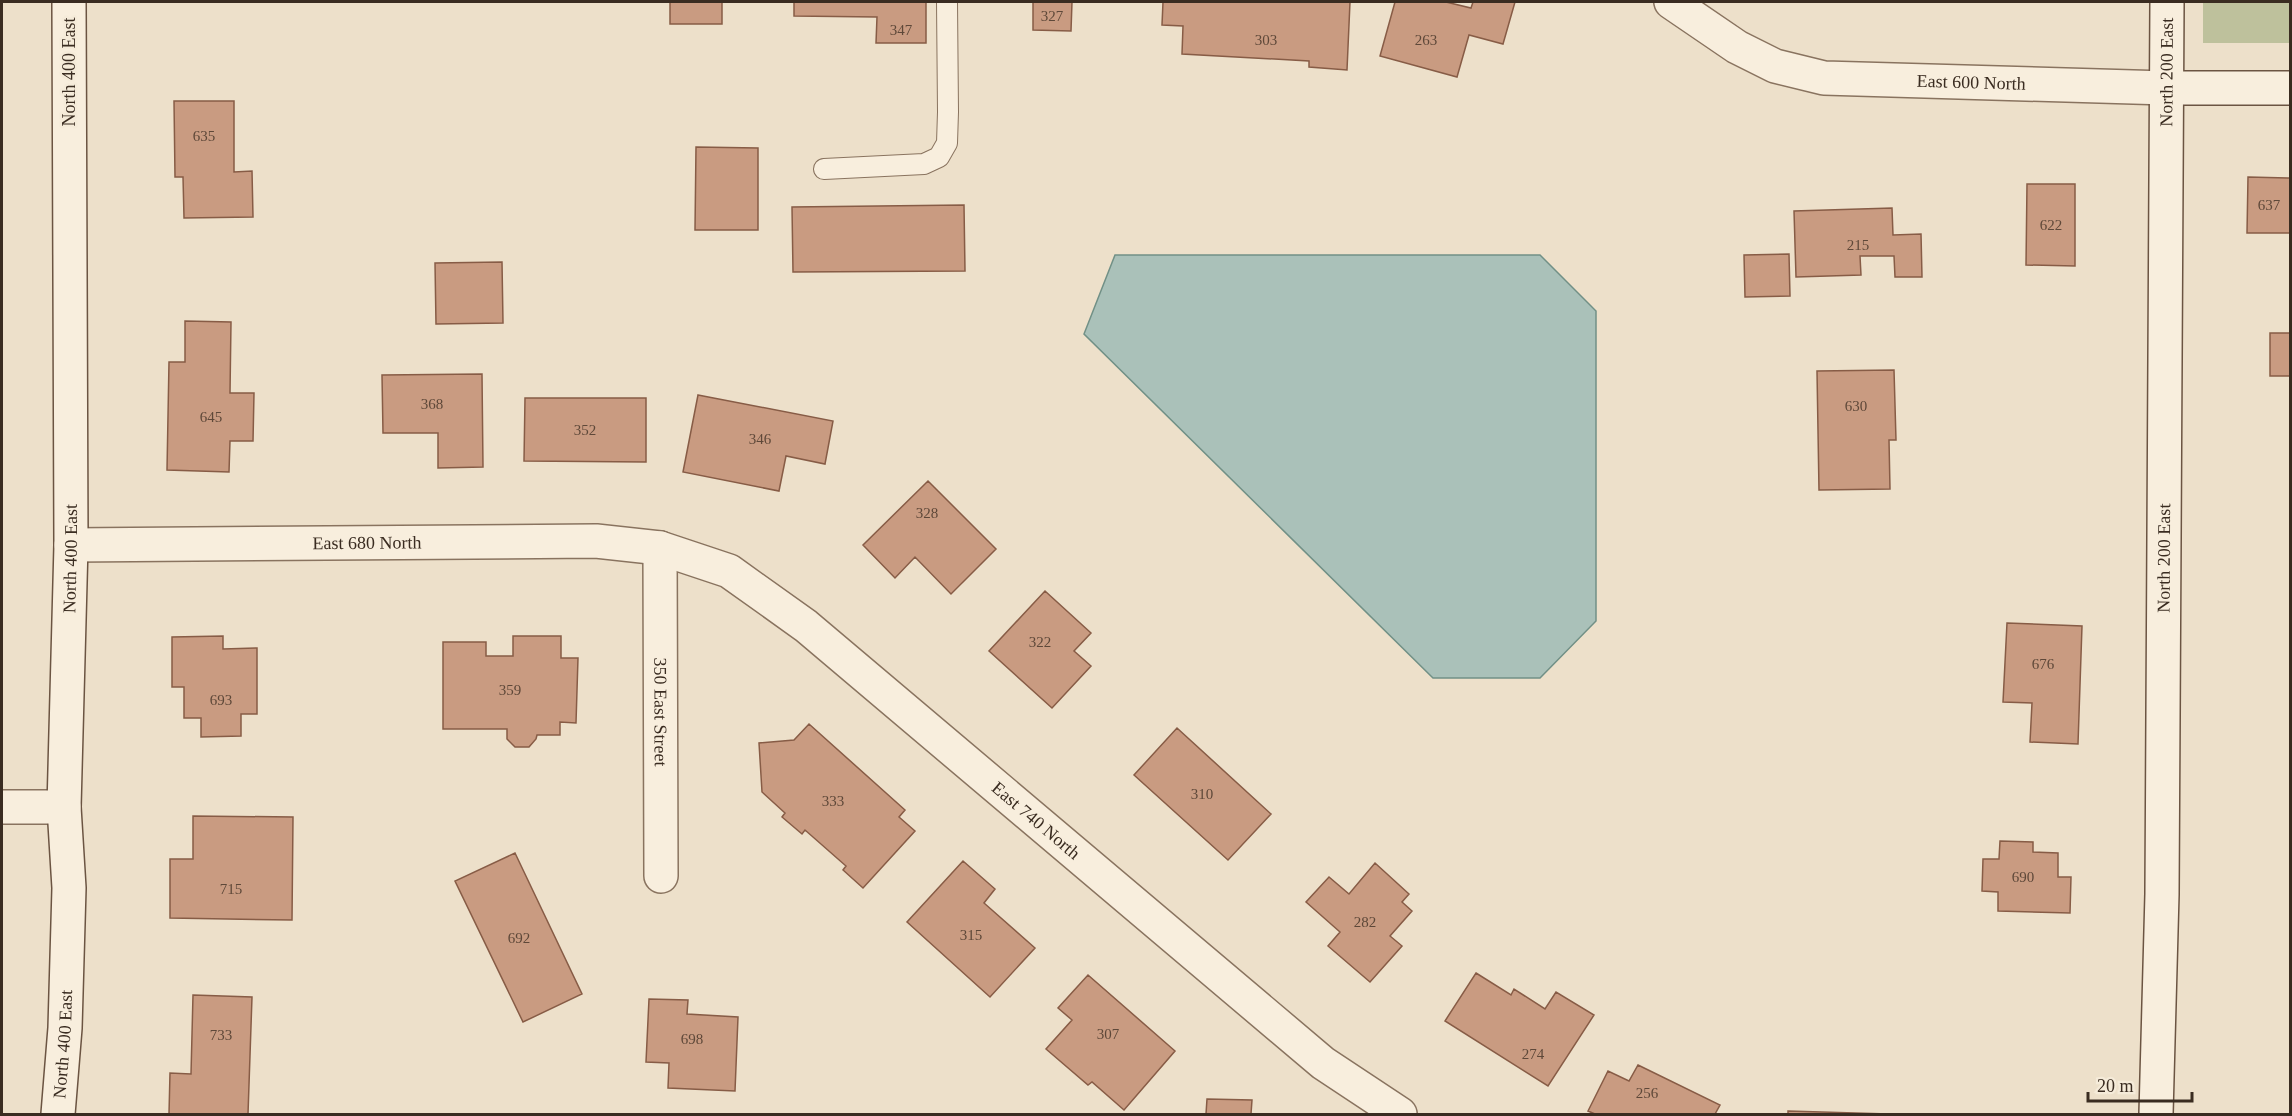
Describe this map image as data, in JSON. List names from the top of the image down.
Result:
{
  "streets": {
    "street": [
      "North 400 East",
      "North 200 East",
      "East 600 North",
      "East 680 North",
      "350 East Street",
      "East 740 North"
    ]
  },
  "crossings": [
    ["North 400 East", "East 680 North"],
    ["North 200 East", "East 600 North"],
    ["East 680 North", "350 East Street"],
    ["East 680 North", "East 740 North"],
    ["350 East Street", "East 740 North"]
  ],
  "house_numbers": [
    "327",
    "347",
    "303",
    "263",
    "635",
    "637",
    "622",
    "215",
    "368",
    "630",
    "645",
    "352",
    "346",
    "328",
    "322",
    "676",
    "359",
    "693",
    "310",
    "333",
    "690",
    "715",
    "282",
    "315",
    "692",
    "307",
    "733",
    "698",
    "274",
    "256"
  ],
  "scale_bar": "20 m"
}
